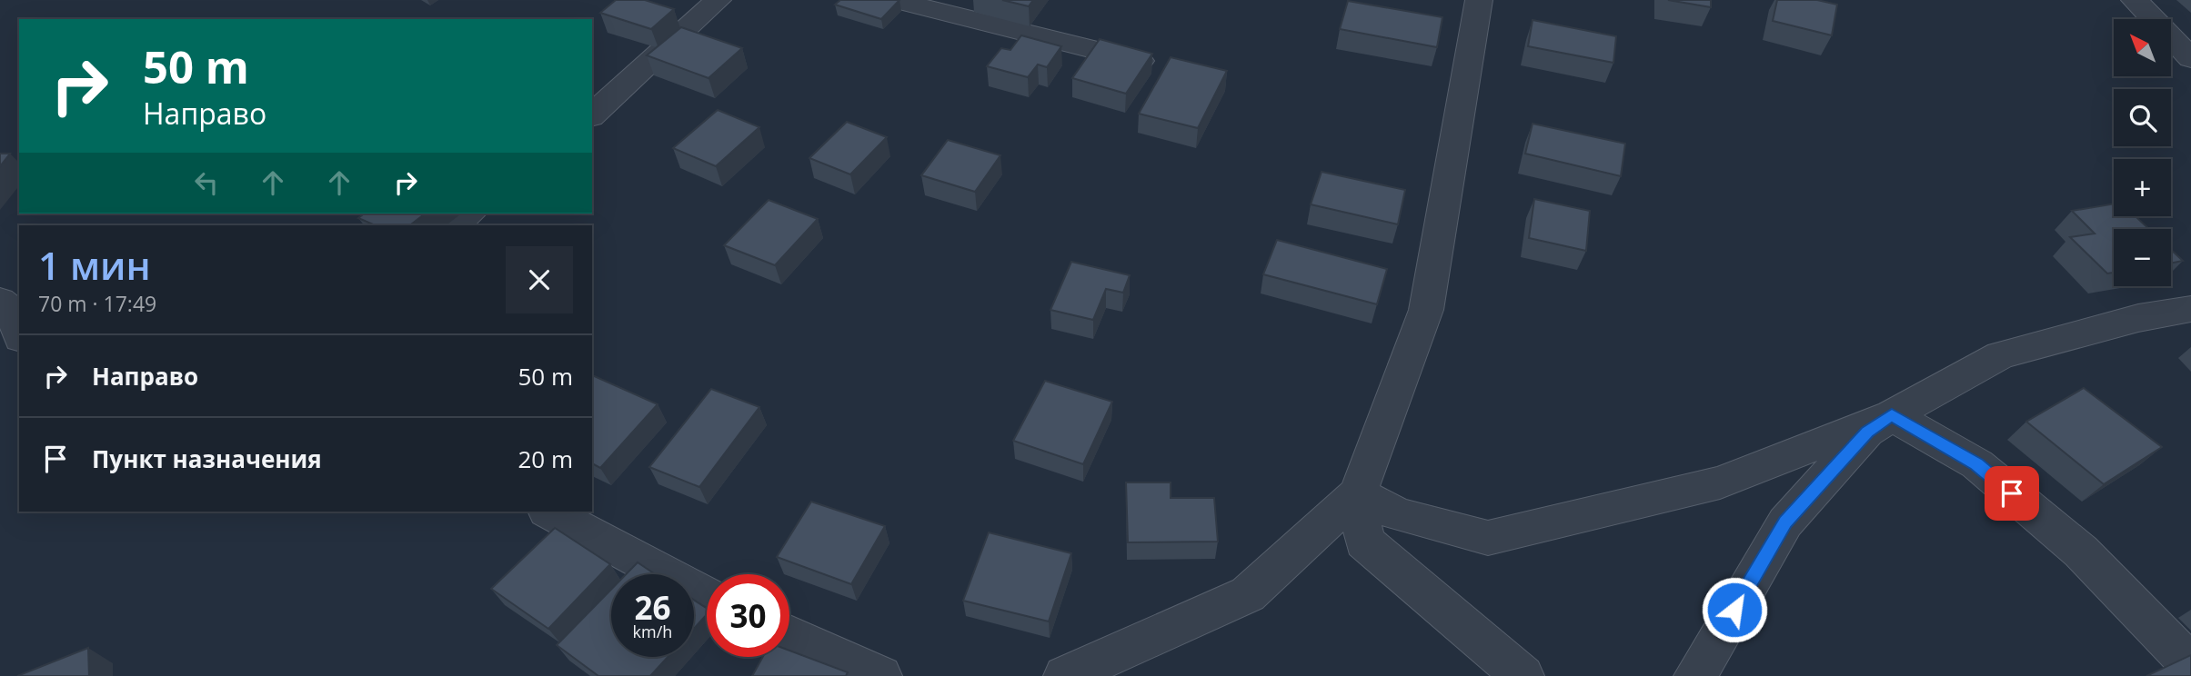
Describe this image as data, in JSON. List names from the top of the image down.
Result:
{
  "north": "top left",
  "page": {
    "map_buttons": ["+", "−"],
    "turn": ["50 m", "Направо"],
    "heading": ["1 мин", "70 m · 17:49"],
    "list": [
      {
        "name": "Направо",
        "value": "50 m"
      },
      {
        "name": "Пункт назначения",
        "value": "20 m"
      }
    ],
    "speed": "26 km/h",
    "limit": "30"
  }
}
